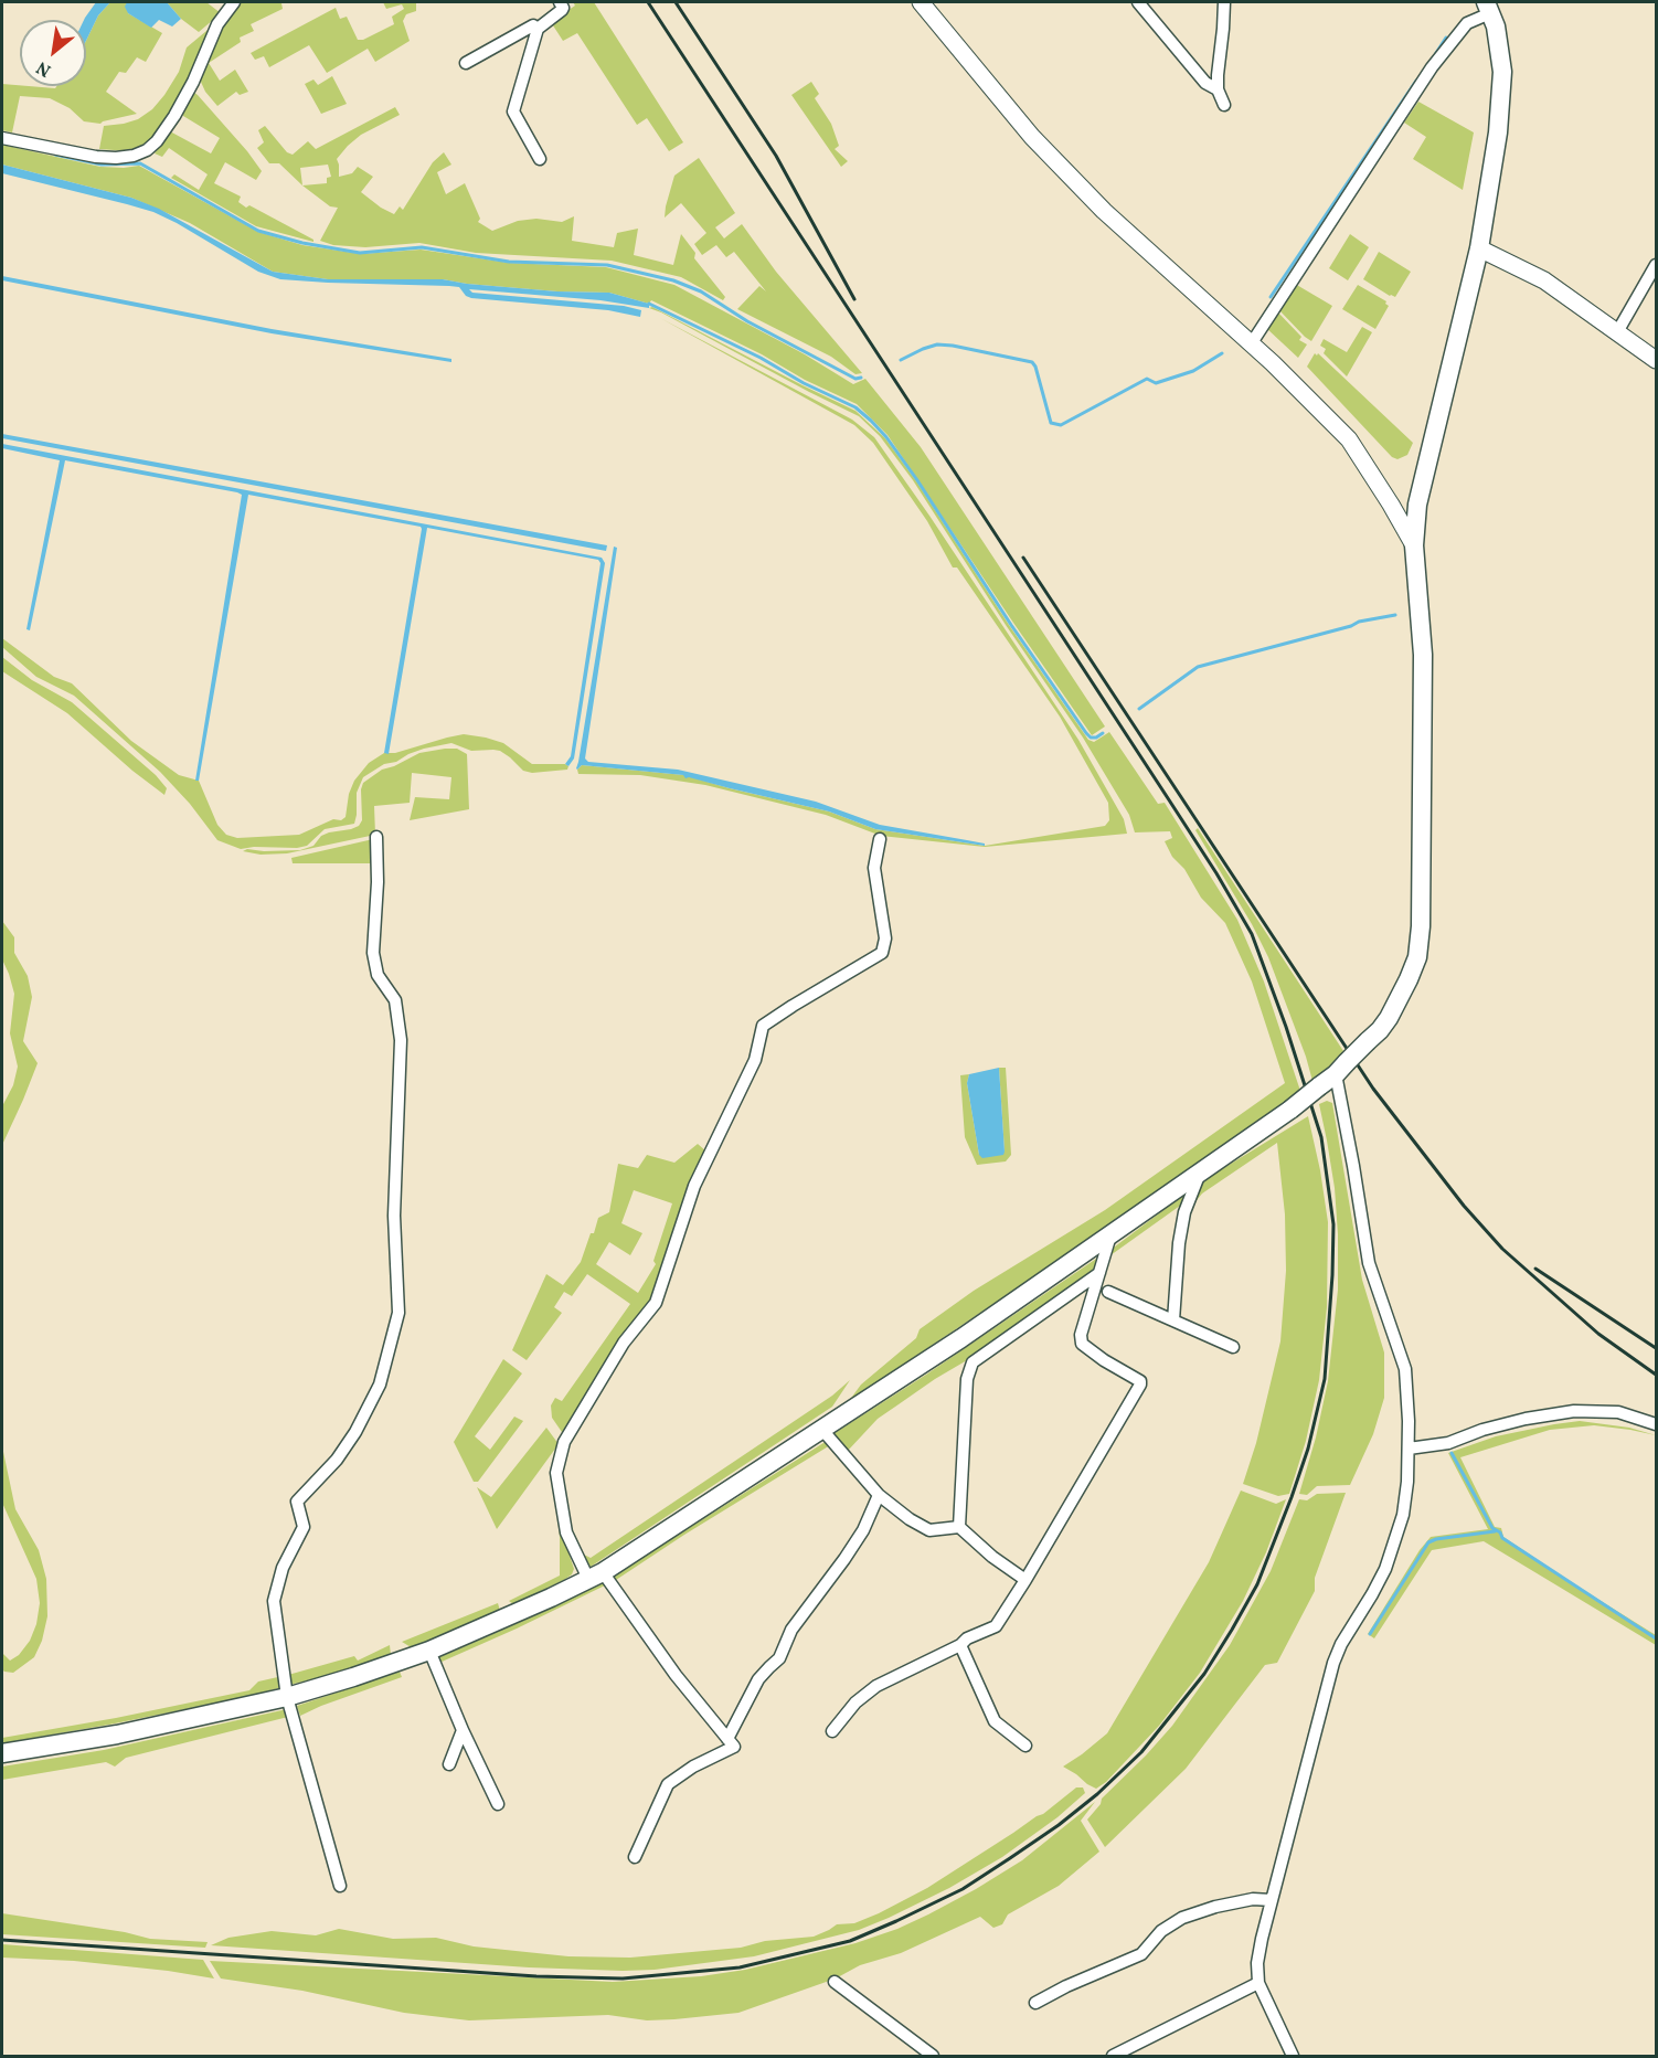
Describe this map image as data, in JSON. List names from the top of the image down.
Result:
{
  "north": "bottom left"
}
